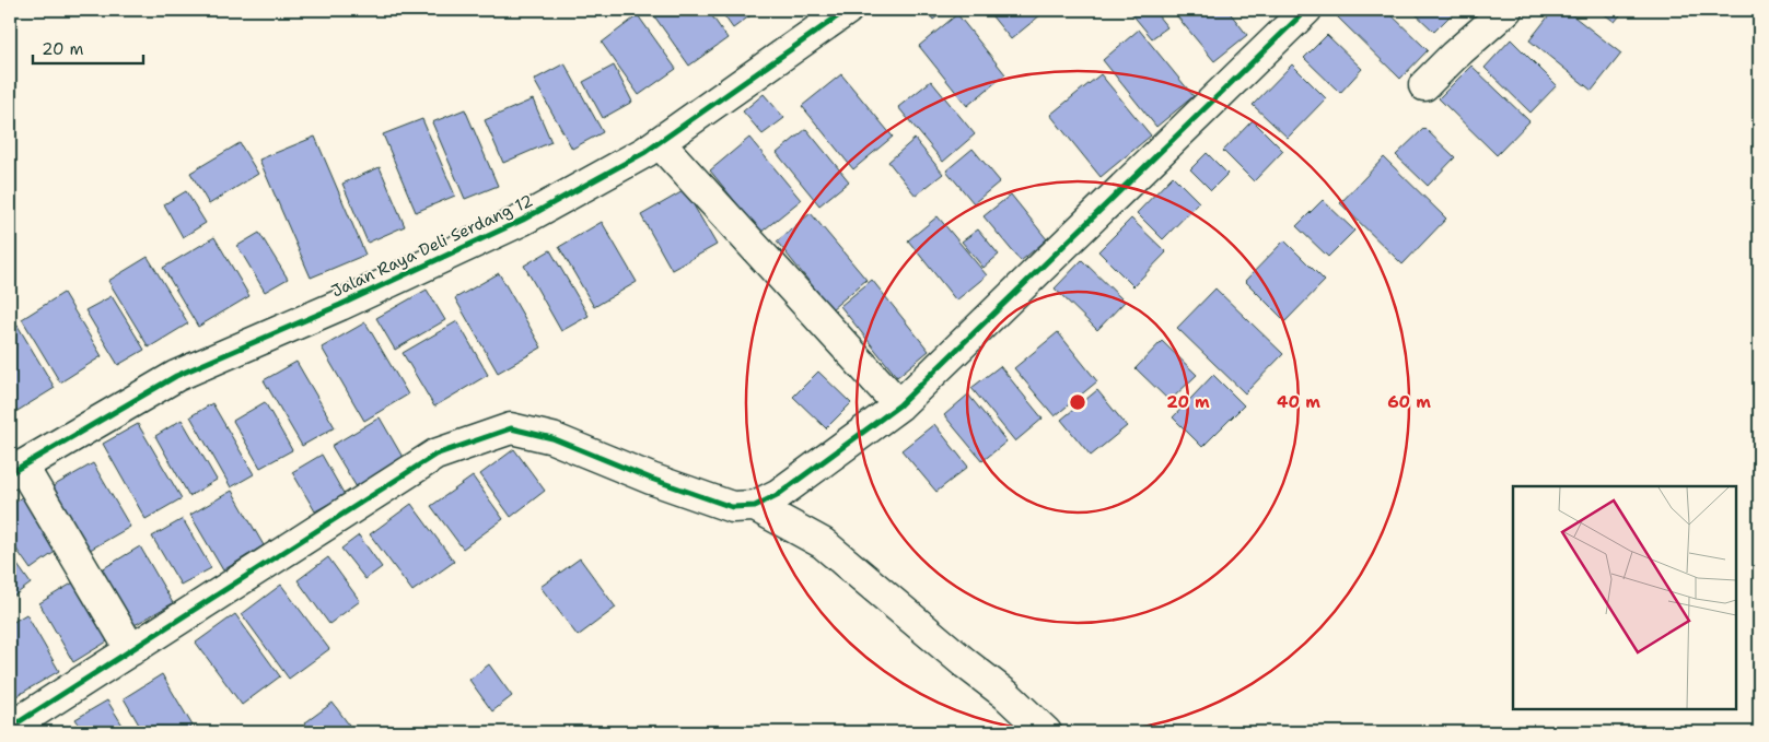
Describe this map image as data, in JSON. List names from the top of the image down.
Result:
{
  "streets": {
    "street": ["Jalan Raya Deli Serdang 12"]
  },
  "scale_bar": "20 m",
  "rings": ["20 m", "40 m", "60 m"]
}
